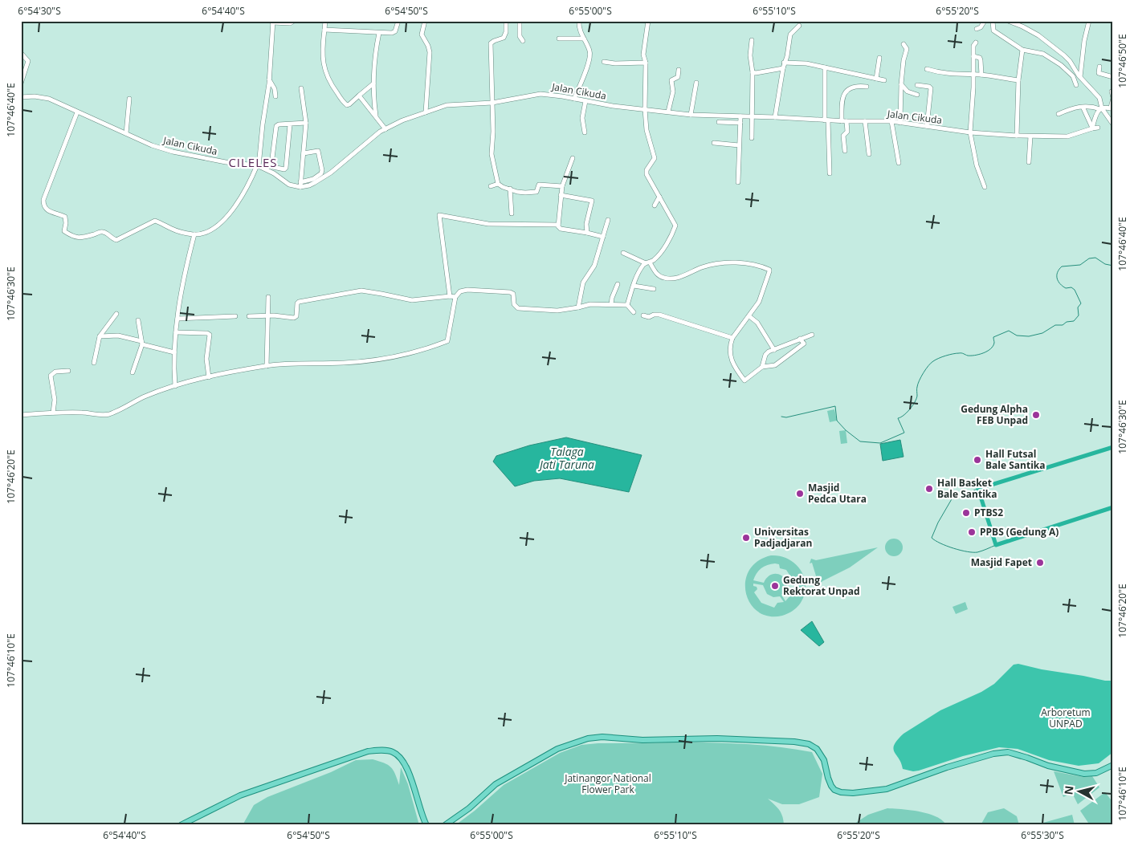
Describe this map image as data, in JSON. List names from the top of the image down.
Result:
{
  "streets": {
    "street": ["Jalan Cikuda"]
  },
  "districts": ["CILELES"],
  "water": ["Talaga Jati Taruna"],
  "parks": ["Arboretum UNPAD", "Jatinangor National Flower Park"],
  "places": [
    "Gedung Alpha FEB Unpad",
    "Hall Futsal Bale Santika",
    "Hall Basket Bale Santika",
    "Masjid Pedca Utara",
    "PTBS2",
    "PPBS (Gedung A)",
    "Universitas Padjadjaran",
    "Masjid Fapet",
    "Gedung Rektorat Unpad"
  ],
  "north": "left",
  "coordinates": [
    "6°54'30\"S",
    "6°54'40\"S",
    "6°54'50\"S",
    "6°55'00\"S",
    "6°55'10\"S",
    "6°55'20\"S",
    "107°46'50\"E",
    "107°46'40\"E",
    "107°46'30\"E",
    "107°46'20\"E",
    "107°46'10\"E",
    "6°55'30\"S"
  ]
}
